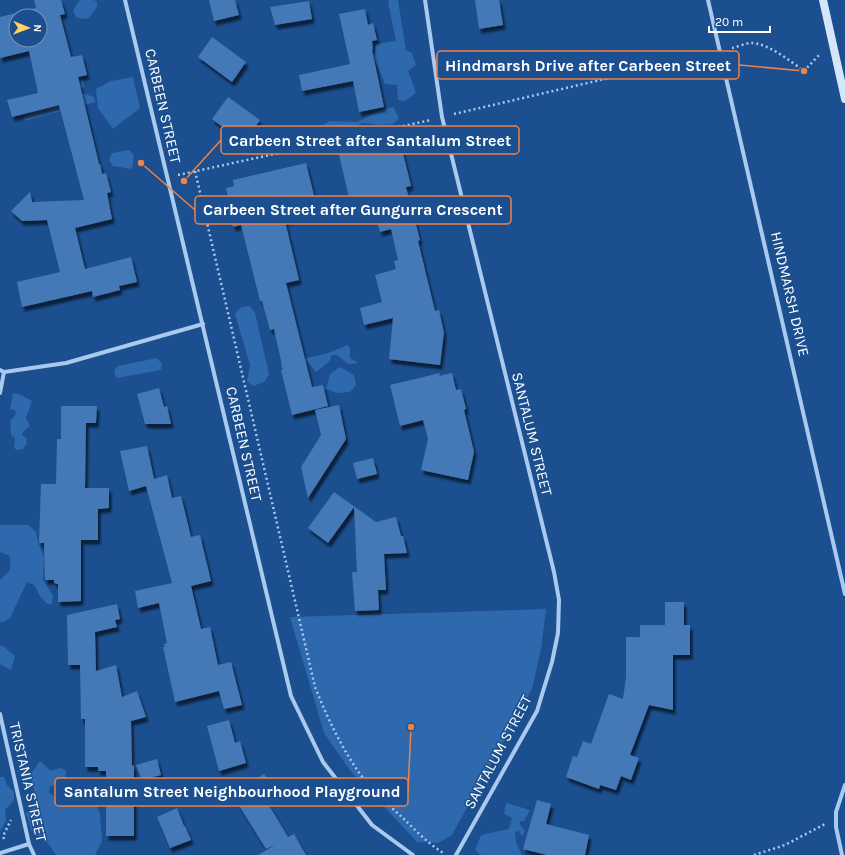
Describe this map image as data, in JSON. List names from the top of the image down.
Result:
{
  "streets": {
    "street": [
      "CARBEEN STREET",
      "HINDMARSH DRIVE",
      "SANTALUM STREET",
      "TRISTANIA STREET"
    ]
  },
  "places": [
    "Hindmarsh Drive after Carbeen Street",
    "Carbeen Street after Gungurra Crescent",
    "Carbeen Street after Santalum Street",
    "Santalum Street Neighbourhood Playground"
  ],
  "scale_bar": "20 m",
  "north": "right"
}
